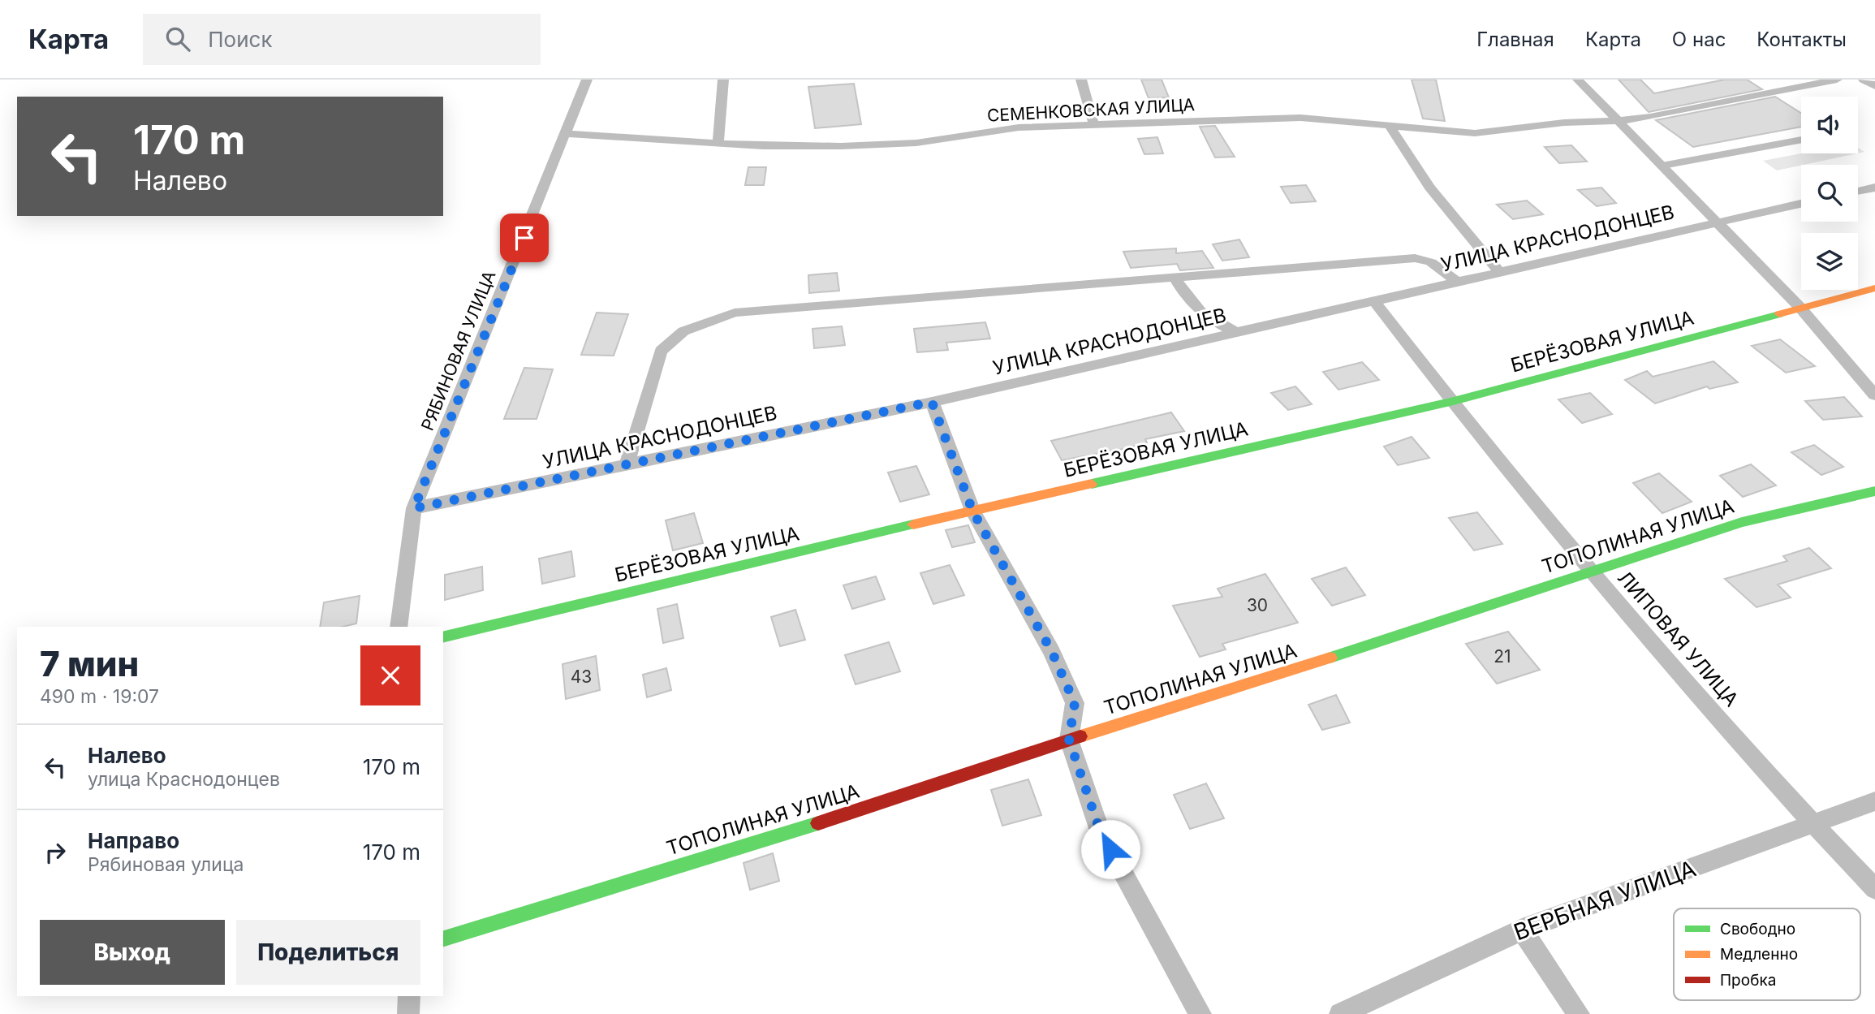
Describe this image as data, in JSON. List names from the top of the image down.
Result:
{
  "streets": {
    "street": [
      "СЕМЕНКОВСКАЯ УЛИЦА",
      "УЛИЦА КРАСНОДОНЦЕВ",
      "БЕРЁЗОВАЯ УЛИЦА",
      "РЯБИНОВАЯ УЛИЦА",
      "ТОПОЛИНАЯ УЛИЦА",
      "ЛИПОВАЯ УЛИЦА",
      "ВЕРБНАЯ УЛИЦА"
    ]
  },
  "crossings": [
    ["СЕМЕНКОВСКАЯ УЛИЦА", "РЯБИНОВАЯ УЛИЦА"],
    ["УЛИЦА КРАСНОДОНЦЕВ", "РЯБИНОВАЯ УЛИЦА"],
    ["УЛИЦА КРАСНОДОНЦЕВ", "ЛИПОВАЯ УЛИЦА"],
    ["БЕРЁЗОВАЯ УЛИЦА", "ЛИПОВАЯ УЛИЦА"],
    ["ТОПОЛИНАЯ УЛИЦА", "ЛИПОВАЯ УЛИЦА"],
    ["ЛИПОВАЯ УЛИЦА", "ВЕРБНАЯ УЛИЦА"]
  ],
  "house_numbers": ["30", "21", "43"],
  "legend": ["Свободно", "Медленно", "Пробка"],
  "page": {
    "header": "Карта",
    "search": "Поиск",
    "nav": [
      "Главная",
      "Карта",
      "О нас",
      "Контакты"
    ],
    "turn": ["170 m", "Налево"],
    "heading": ["7 мин", "490 m · 19:07"],
    "list": [
      {
        "name": "Налево",
        "note": "улица Краснодонцев",
        "value": "170 m"
      },
      {
        "name": "Направо",
        "note": "Рябиновая улица",
        "value": "170 m"
      }
    ],
    "buttons": ["Выход", "Поделиться"]
  }
}
